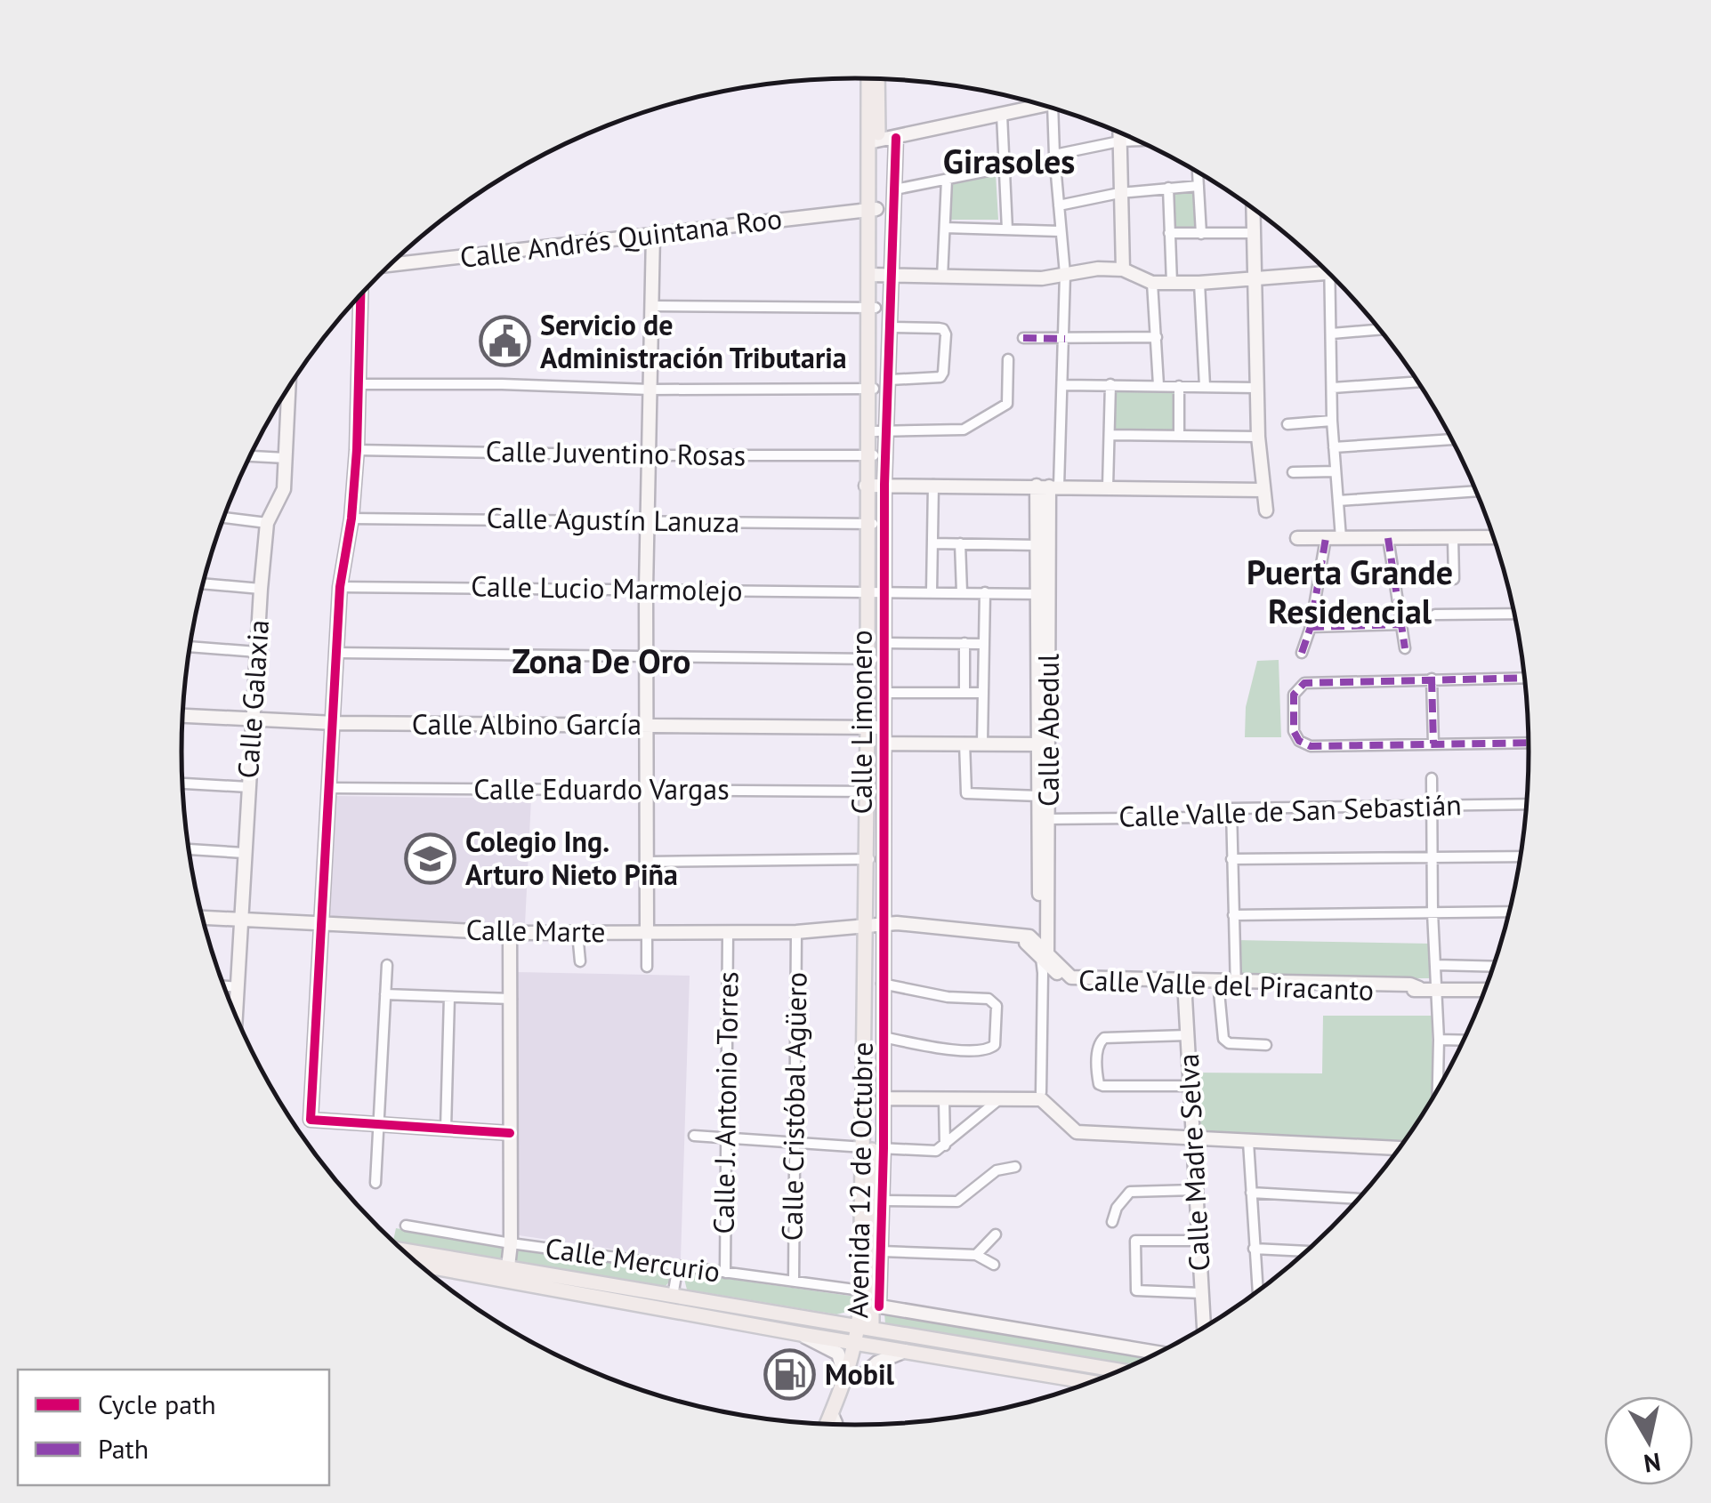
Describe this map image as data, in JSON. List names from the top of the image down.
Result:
{
  "streets": {
    "main road": ["Avenida 12 de Octubre"],
    "street": [
      "Calle Andrés Quintana Roo",
      "Calle Juventino Rosas",
      "Calle Agustín Lanuza",
      "Calle Lucio Marmolejo",
      "Calle Galaxia",
      "Calle Limonero",
      "Calle Albino García",
      "Calle Abedul",
      "Calle Eduardo Vargas",
      "Calle Valle de San Sebastián",
      "Calle Marte",
      "Calle Valle del Piracanto",
      "Calle J. Antonio Torres",
      "Calle Cristóbal Agüero",
      "Calle Madre Selva",
      "Calle Mercurio"
    ]
  },
  "crossings": [
    ["Calle Andrés Quintana Roo", "Avenida 12 de Octubre"],
    ["Calle Juventino Rosas", "Avenida 12 de Octubre"],
    ["Calle Agustín Lanuza", "Avenida 12 de Octubre"],
    ["Calle Lucio Marmolejo", "Calle Limonero"],
    ["Calle Lucio Marmolejo", "Calle Abedul"],
    ["Calle Lucio Marmolejo", "Avenida 12 de Octubre"],
    ["Calle Galaxia", "Calle Albino García"],
    ["Calle Galaxia", "Calle Marte"],
    ["Calle Limonero", "Calle Albino García"],
    ["Calle Limonero", "Calle Marte"],
    ["Calle Limonero", "Calle Valle del Piracanto"],
    ["Calle Limonero", "Avenida 12 de Octubre"],
    ["Calle Limonero", "Calle Mercurio"],
    ["Calle Albino García", "Avenida 12 de Octubre"],
    ["Calle Abedul", "Calle Valle de San Sebastián"],
    ["Calle Abedul", "Calle Valle del Piracanto"],
    ["Calle Eduardo Vargas", "Avenida 12 de Octubre"],
    ["Calle Marte", "Calle Valle del Piracanto"],
    ["Calle Marte", "Calle J. Antonio Torres"],
    ["Calle Marte", "Calle Cristóbal Agüero"],
    ["Calle Marte", "Avenida 12 de Octubre"],
    ["Calle Valle del Piracanto", "Calle Madre Selva"],
    ["Calle Valle del Piracanto", "Avenida 12 de Octubre"],
    ["Calle J. Antonio Torres", "Calle Mercurio"],
    ["Calle Cristóbal Agüero", "Calle Mercurio"],
    ["Avenida 12 de Octubre", "Calle Mercurio"]
  ],
  "districts": ["Girasoles", "Puerta Grande Residencial", "Zona De Oro"],
  "places": {
    "public building": ["Servicio de Administración Tributaria"],
    "school or university": ["Colegio Ing. Arturo Nieto Piña"],
    "fuel station": ["Mobil"]
  },
  "legend": ["Cycle path", "Path"],
  "north": "bottom"
}
